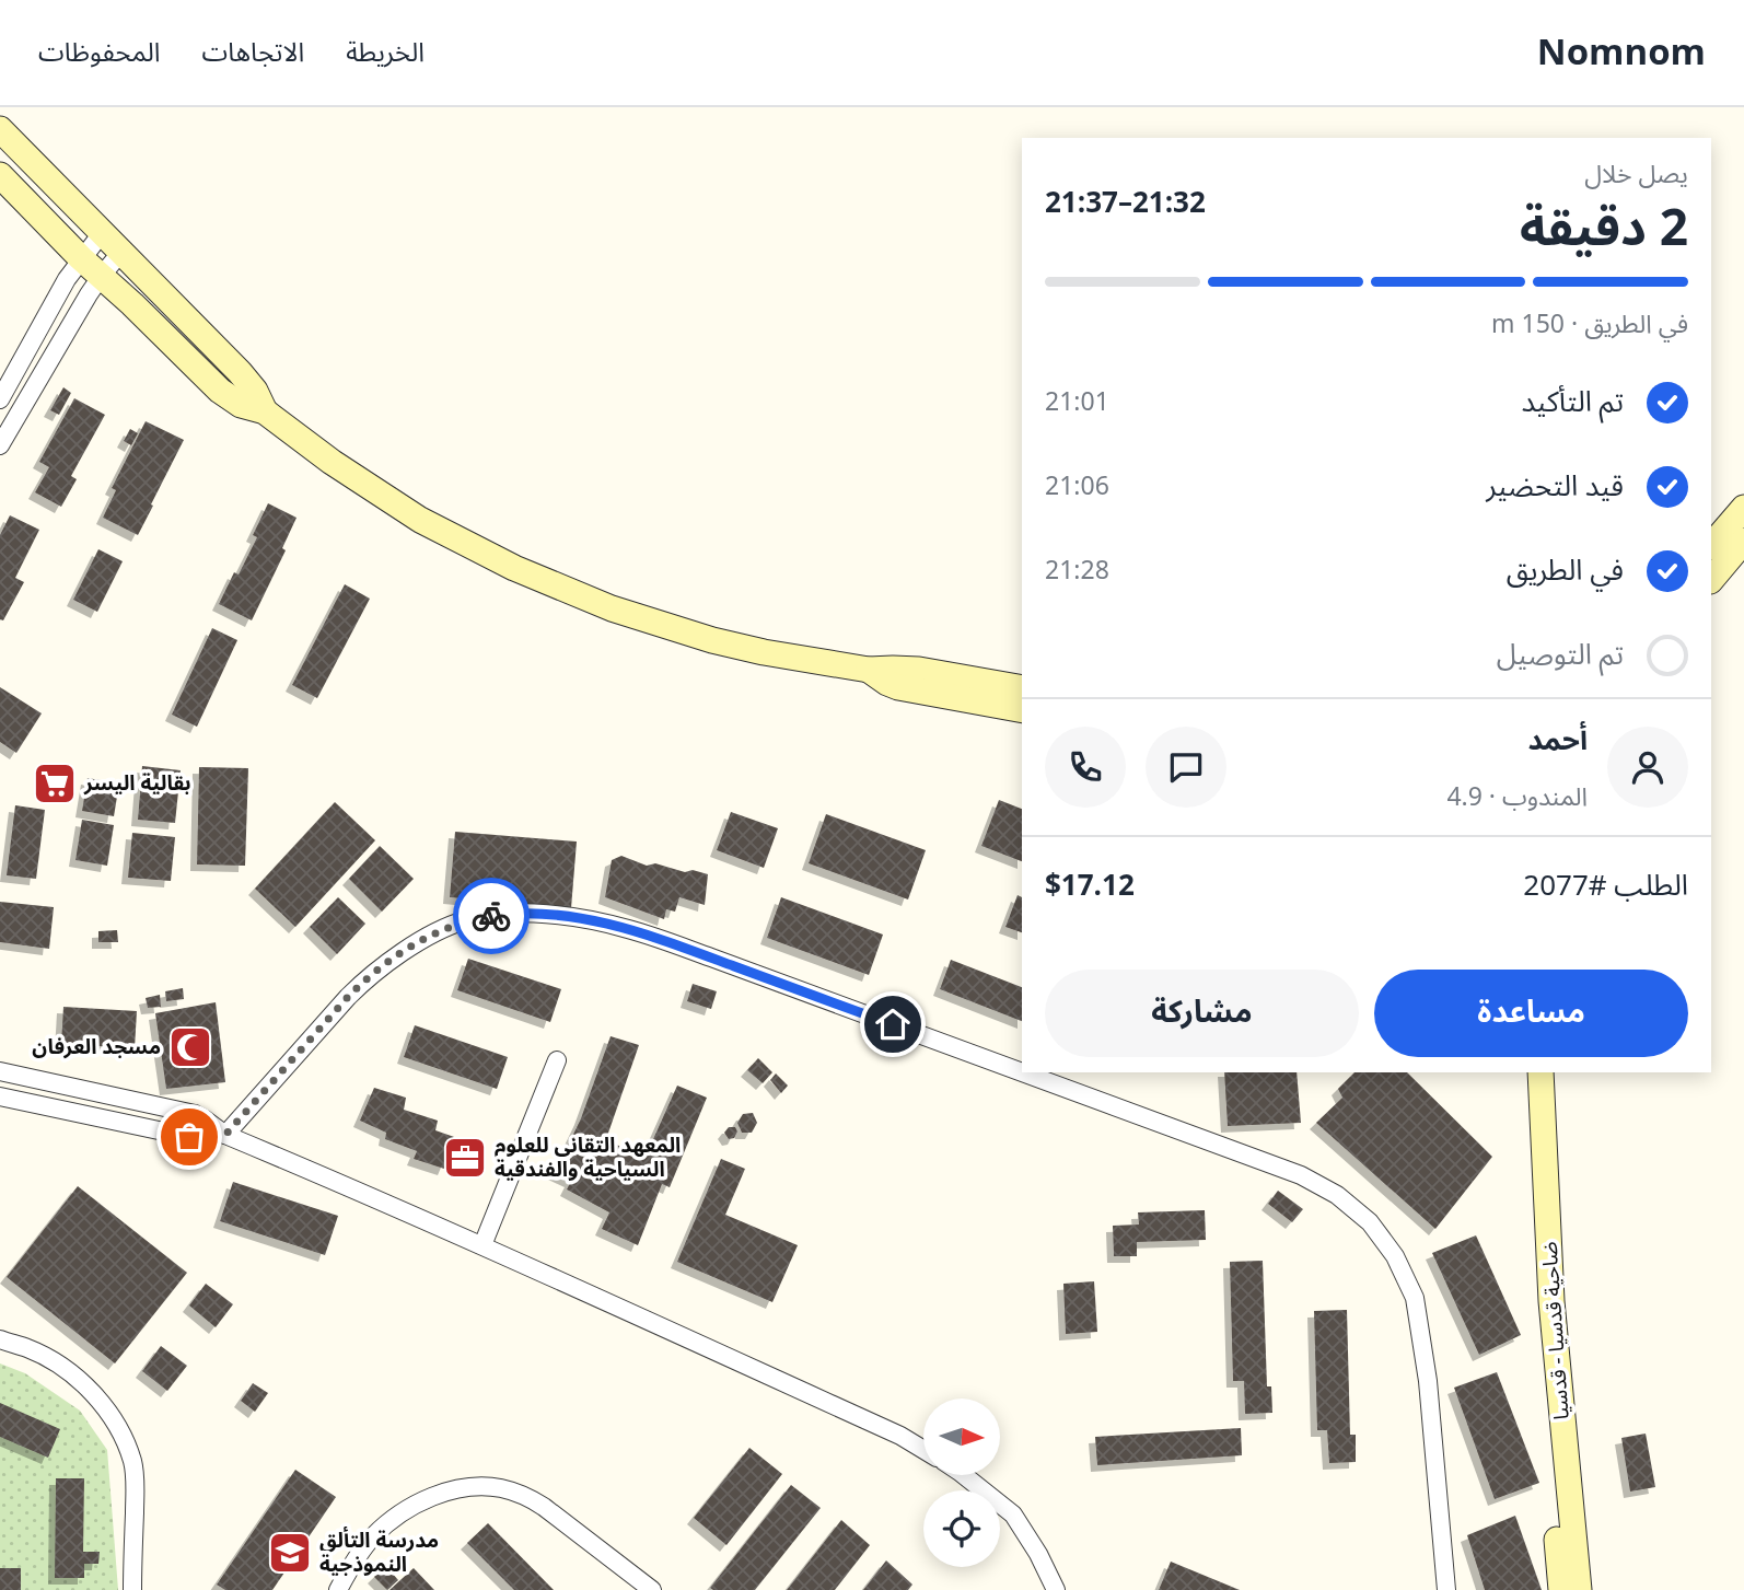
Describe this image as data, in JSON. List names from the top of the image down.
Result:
{
  "streets": {
    "main road": ["ضاحية قدسيا - قدسيا"]
  },
  "places": {
    "supermarket": ["بقالية اليسر"],
    "mosque": ["مسجد العرفان"],
    "office": ["المعهد التقاني للعلوم السياحية والفندقية"],
    "school or university": ["مدرسة التألق النموذجية"]
  },
  "north": "right",
  "page": {
    "header": "Nomnom",
    "nav": ["الخريطة", "الاتجاهات", "المحفوظات"],
    "heading": ["2 دقيقة", "يصل خلال", "21:32–21:37"],
    "panel": [
      "أحمد",
      "المندوب · 4.9",
      "الطلب #2077",
      "$17.12"
    ],
    "bar": "في الطريق · 150 m",
    "list": [
      ["تم التأكيد", "21:01"],
      ["قيد التحضير", "21:06"],
      ["في الطريق", "21:28"],
      "تم التوصيل"
    ],
    "buttons": ["مساعدة", "مشاركة"]
  }
}
